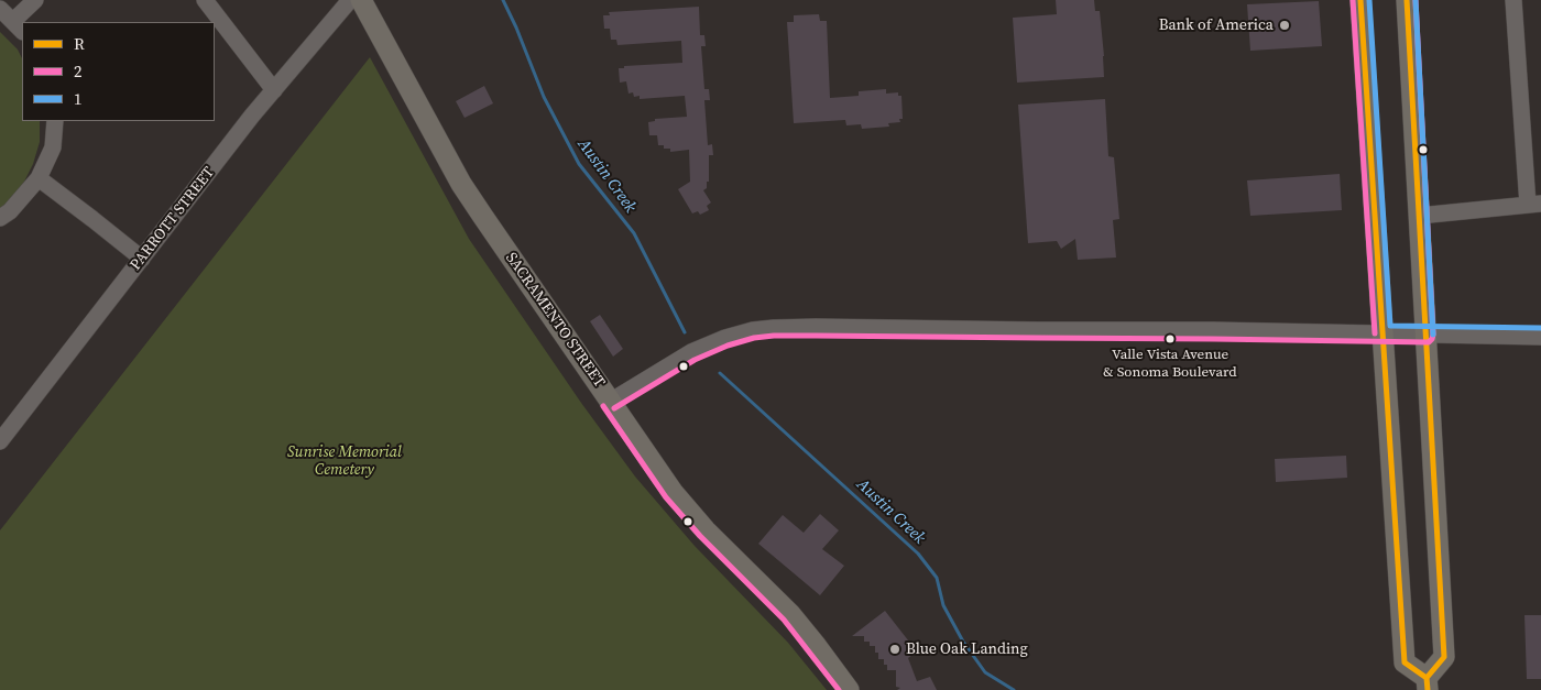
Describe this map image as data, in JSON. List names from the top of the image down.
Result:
{
  "streets": {
    "main road": ["SACRAMENTO STREET"],
    "street": ["PARROTT STREET"]
  },
  "water": ["Austin Creek"],
  "parks": ["Sunrise Memorial Cemetery"],
  "places": ["Bank of America", "Valle Vista Avenue & Sonoma Boulevard", "Blue Oak Landing"],
  "lines": ["transit line R", "transit line 2", "transit line 1"],
  "legend": ["R", "2", "1"]
}
